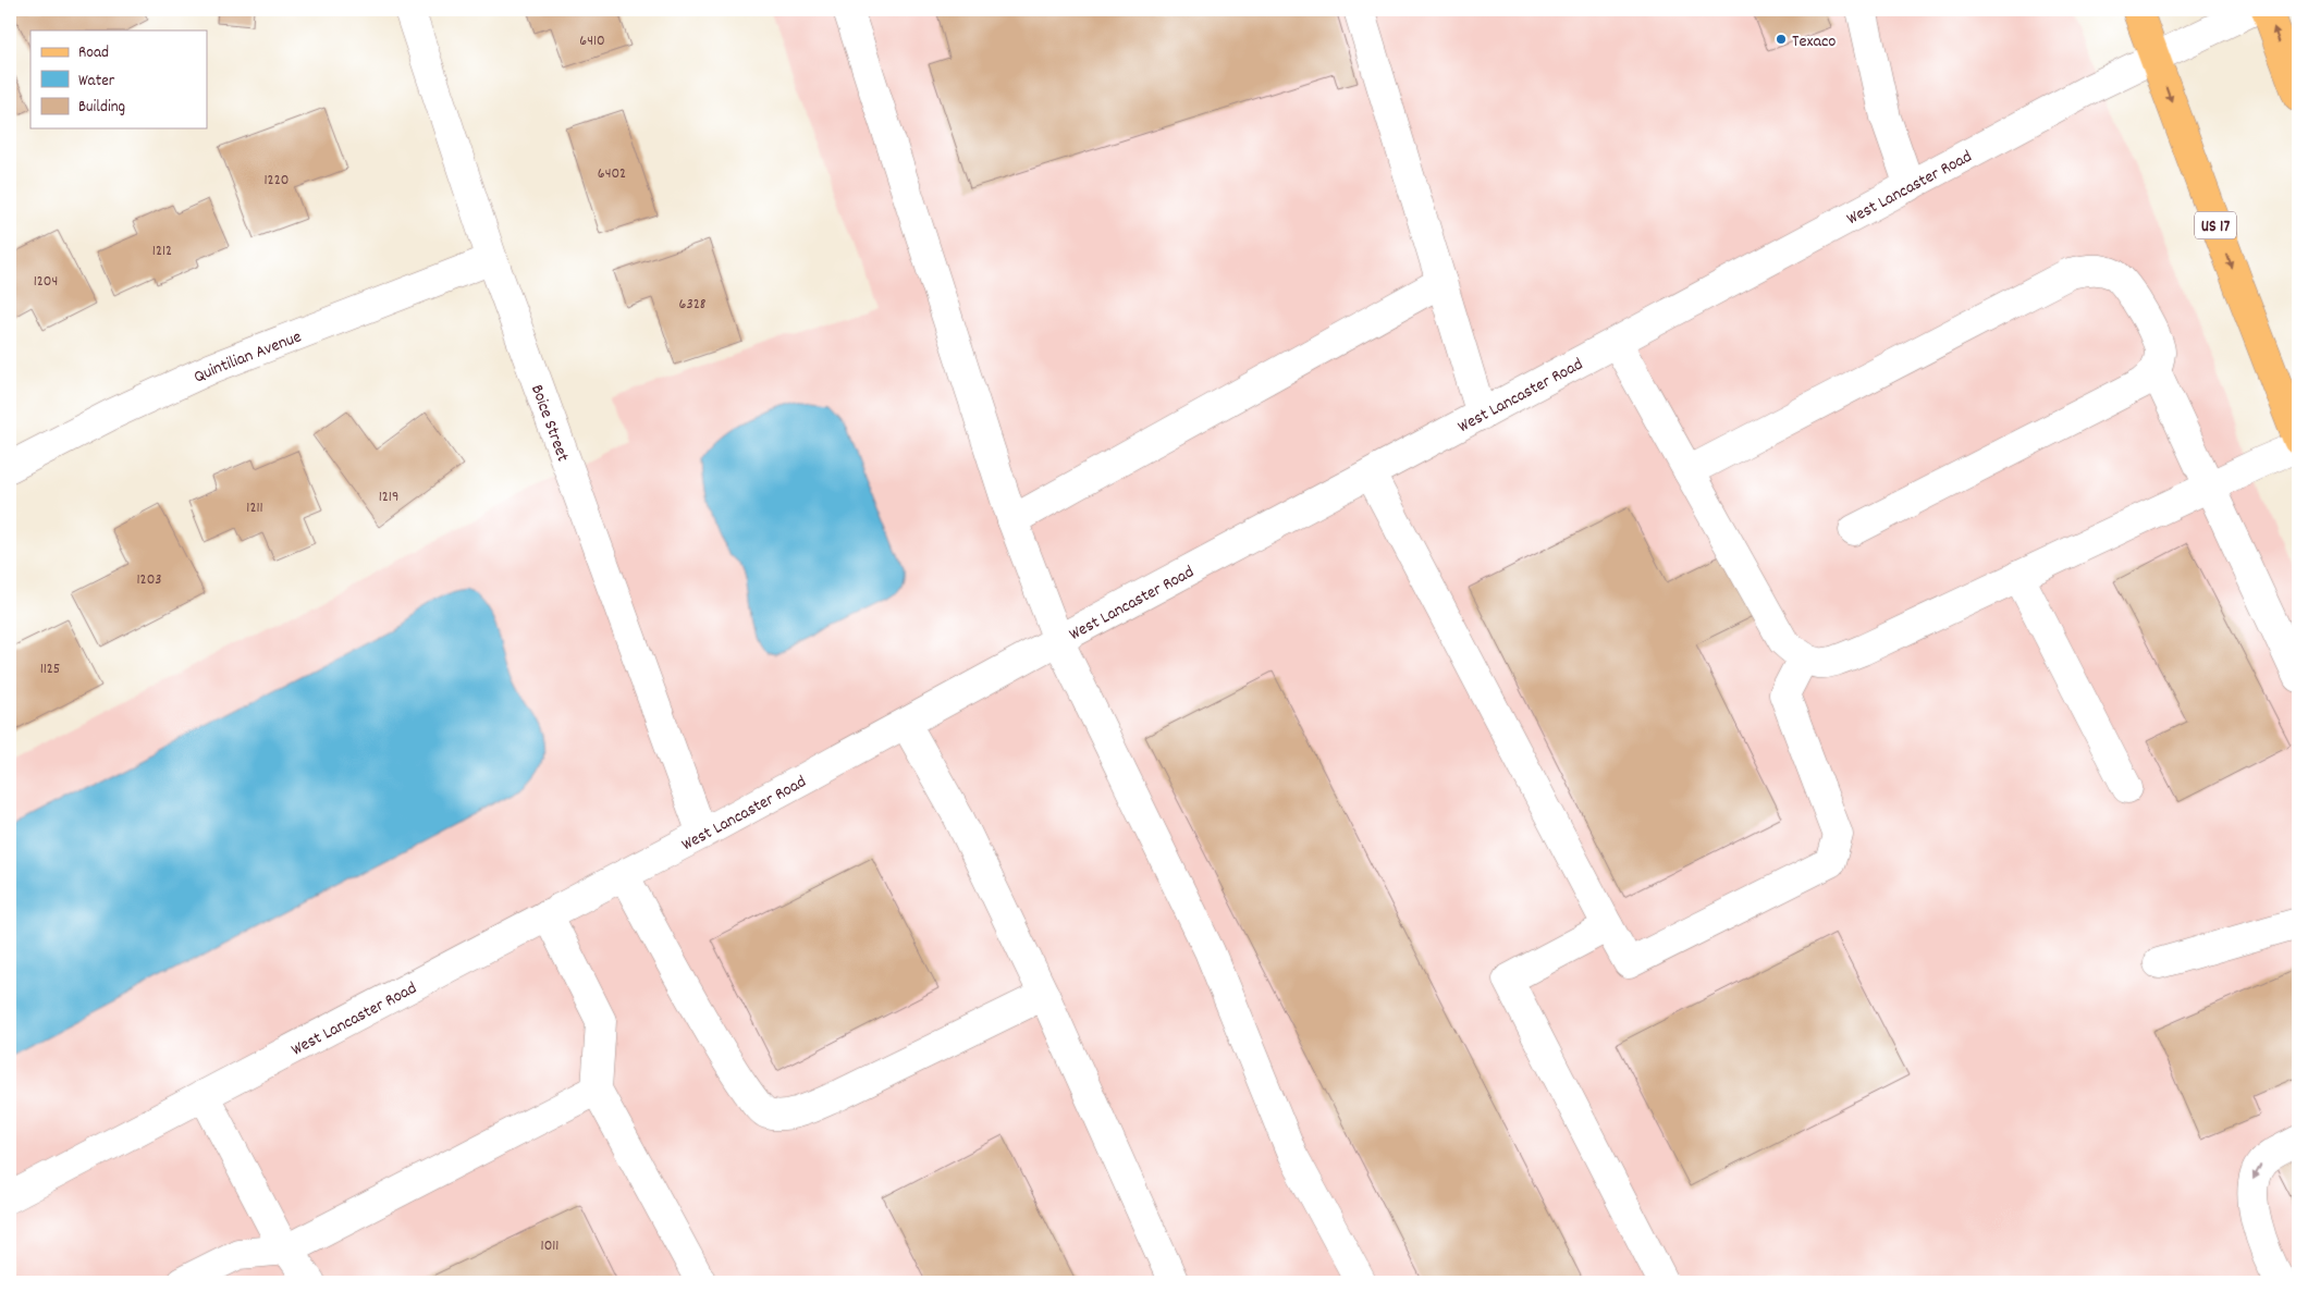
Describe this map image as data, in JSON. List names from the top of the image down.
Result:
{
  "streets": {
    "main road": ["US 17"],
    "street": ["West Lancaster Road", "Quintilian Avenue", "Boice Street"]
  },
  "crossings": [
    ["West Lancaster Road", "US 17"],
    ["West Lancaster Road", "Boice Street"],
    ["Quintilian Avenue", "Boice Street"]
  ],
  "places": ["Texaco"],
  "house_numbers": [
    "6410",
    "6402",
    "1220",
    "1212",
    "1204",
    "6328",
    "1219",
    "1211",
    "1203",
    "1125",
    "1011"
  ],
  "legend": ["Road", "Water", "Building"]
}
